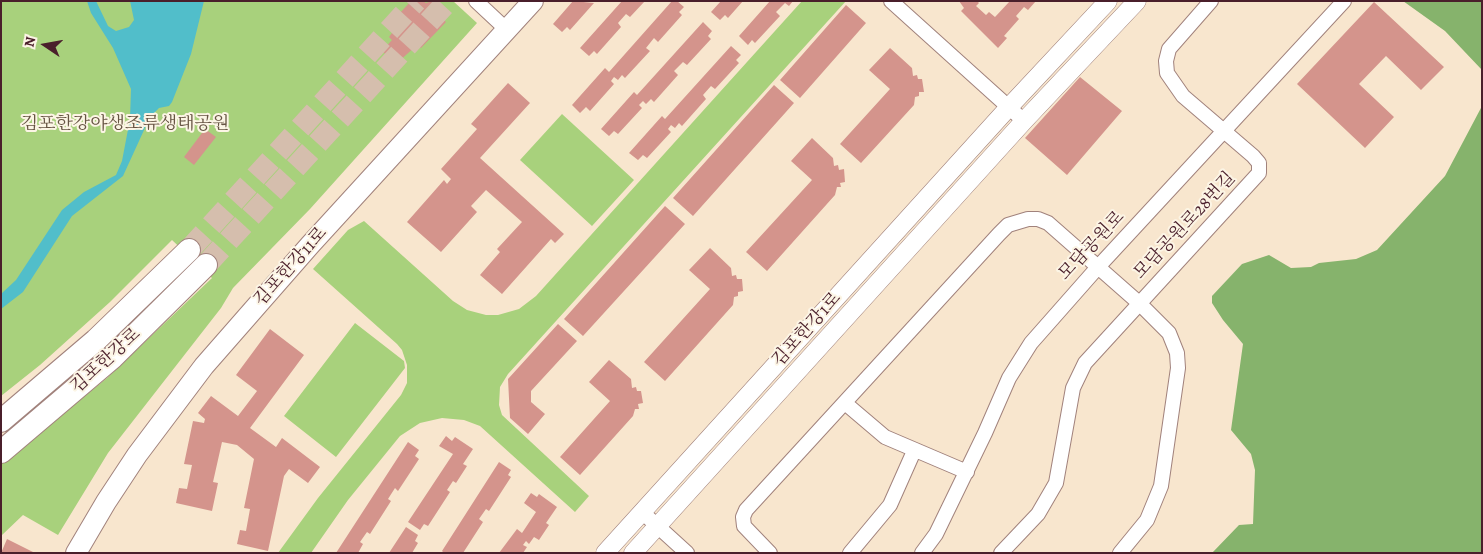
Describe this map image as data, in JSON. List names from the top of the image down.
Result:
{
  "streets": {
    "highway": ["김포한강로"],
    "main road": ["김포한강11로"],
    "street": ["모담공원로28번길", "모담공원로", "김포한강1로"]
  },
  "crossings": [
    ["모담공원로28번길", "모담공원로"]
  ],
  "parks": ["김포한강야생조류생태공원"],
  "north": "left"
}
